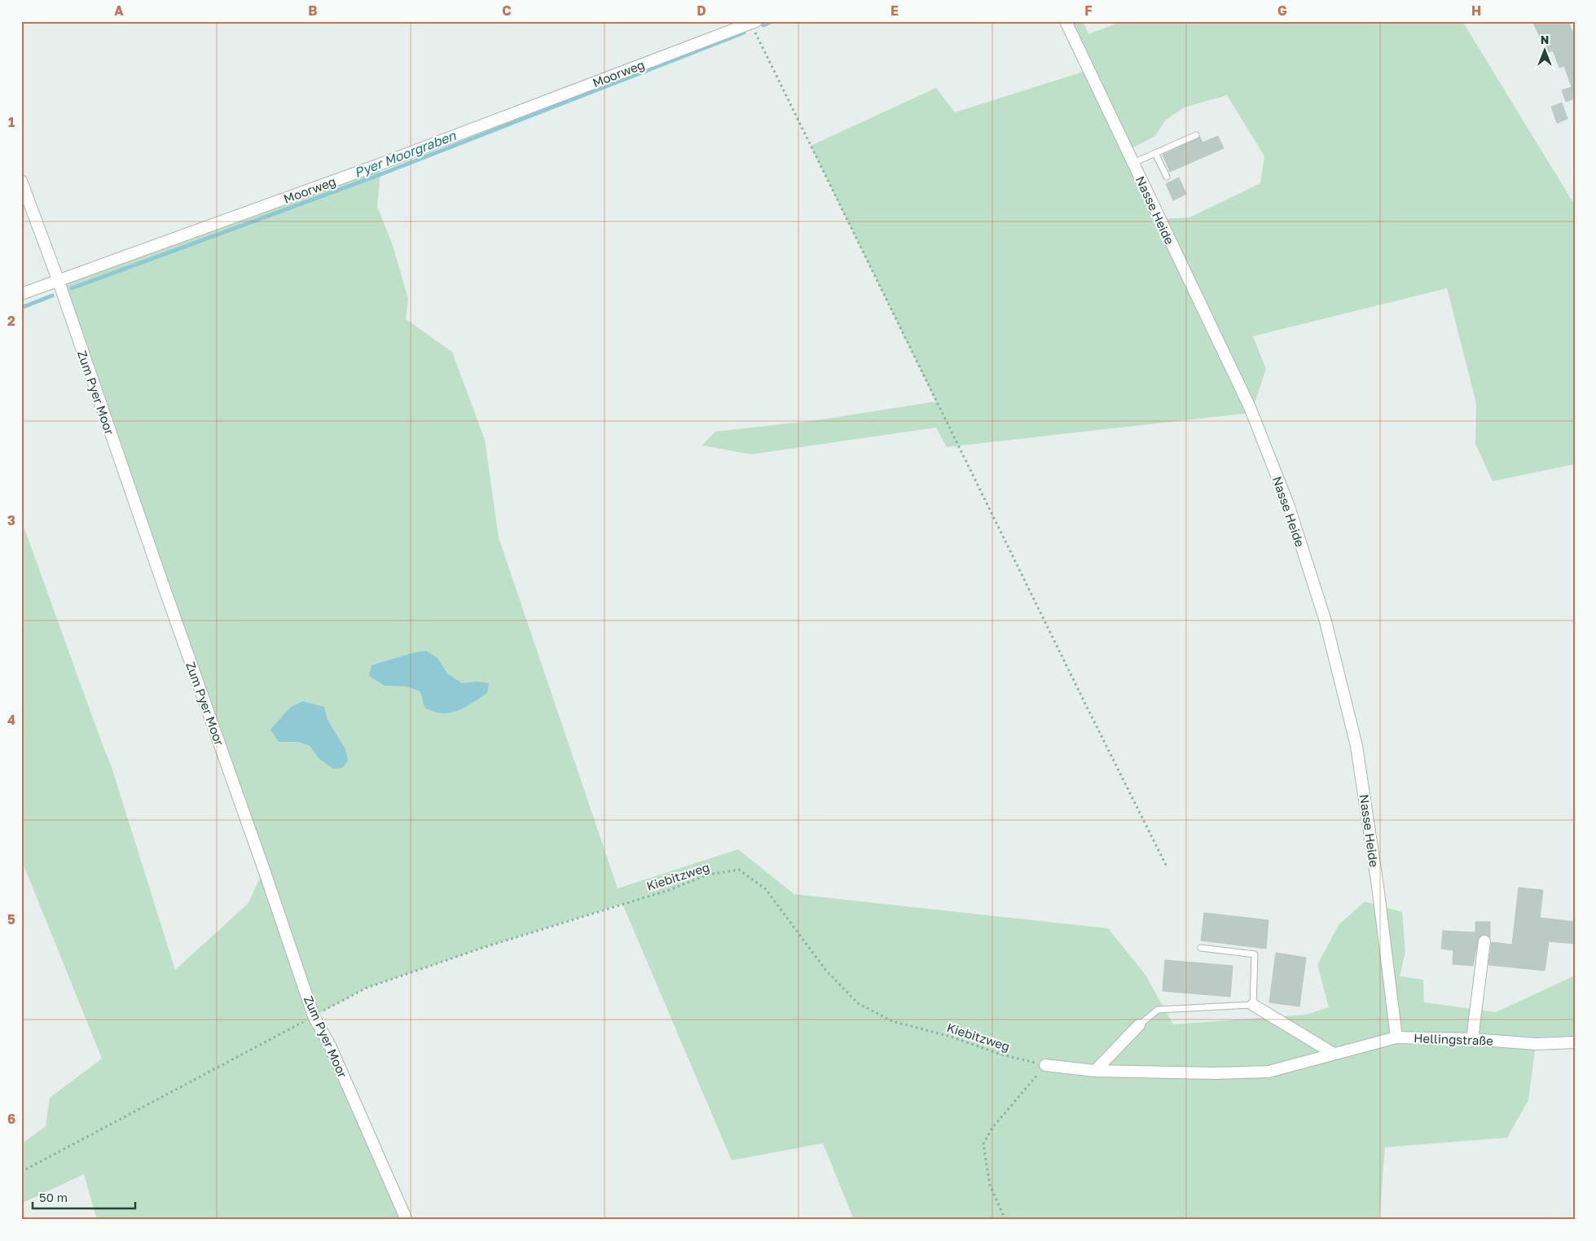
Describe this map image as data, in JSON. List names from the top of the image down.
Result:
{
  "streets": {
    "street": [
      "Moorweg",
      "Nasse Heide",
      "Zum Pyer Moor",
      "Hellingstraße"
    ],
    "path": ["Kiebitzweg"]
  },
  "crossings": [
    ["Moorweg", "Zum Pyer Moor"],
    ["Nasse Heide", "Hellingstraße"],
    ["Zum Pyer Moor", "Kiebitzweg"],
    ["Kiebitzweg", "Hellingstraße"]
  ],
  "water": ["Pyer Moorgraben"],
  "scale_bar": "50 m",
  "north": "top",
  "grid": {
    "columns": [
      "A",
      "B",
      "C",
      "D",
      "E",
      "F",
      "G",
      "H"
    ],
    "rows": [
      "1",
      "2",
      "3",
      "4",
      "5",
      "6"
    ]
  }
}
